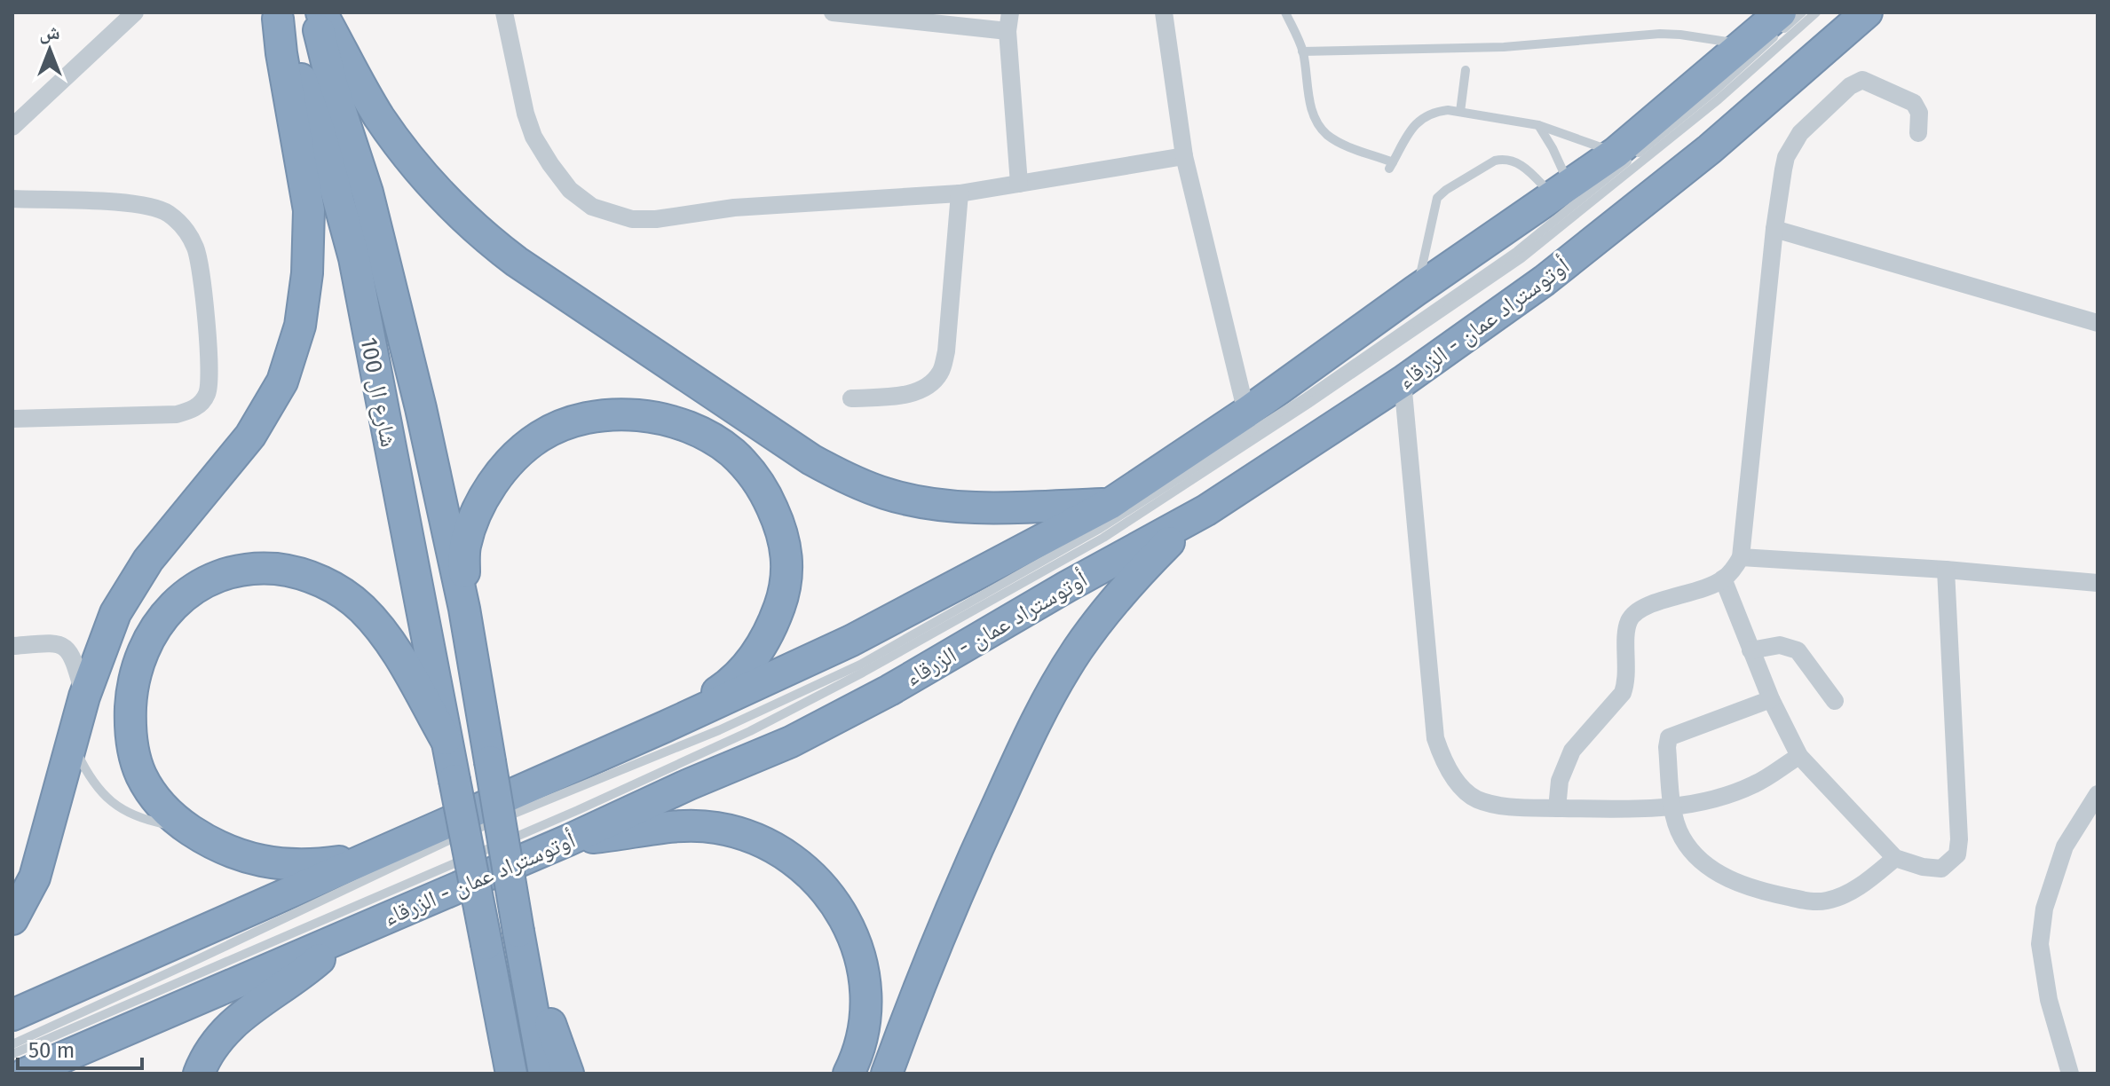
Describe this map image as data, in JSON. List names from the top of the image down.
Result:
{
  "streets": {
    "highway": ["أوتوستراد عمان - الزرقاء", "شارع ال 100"]
  },
  "scale_bar": "50 m",
  "north": "top"
}
